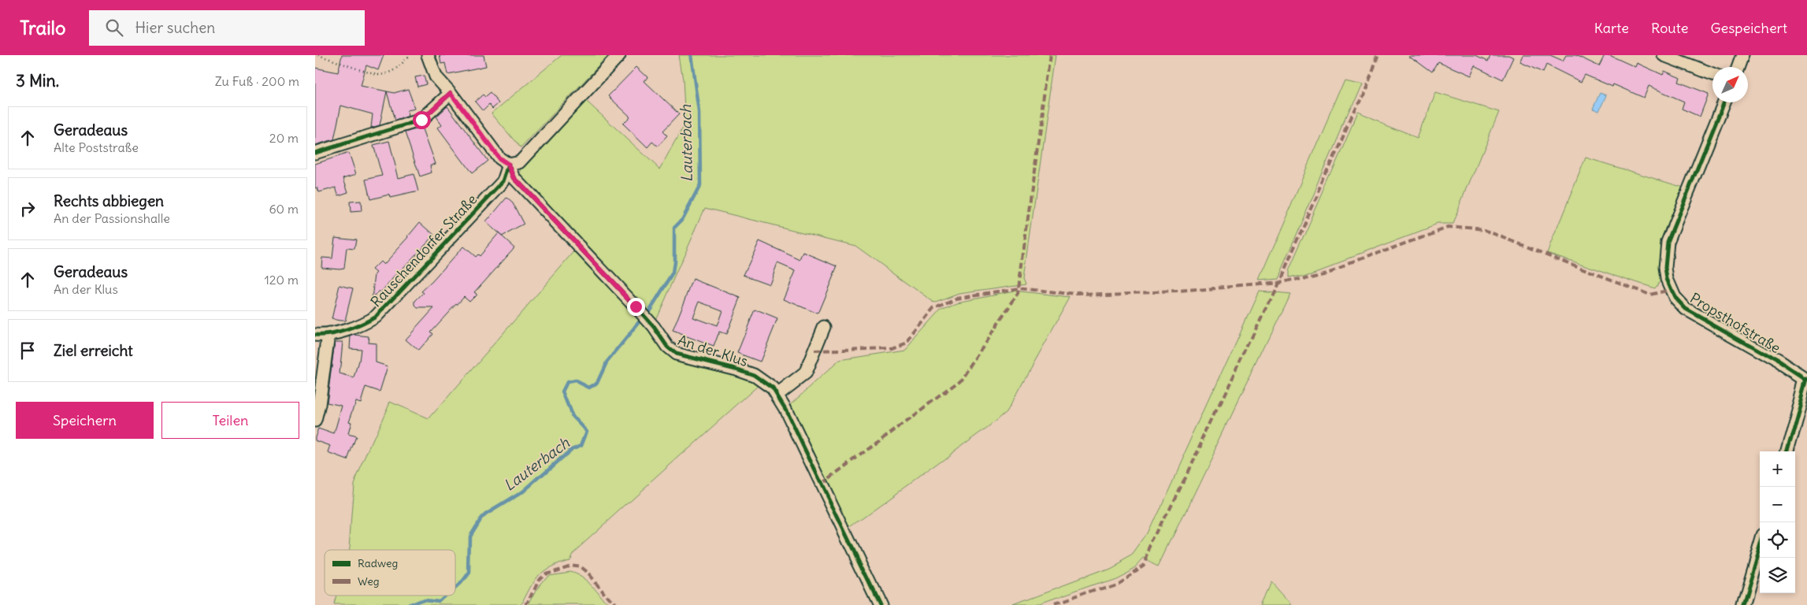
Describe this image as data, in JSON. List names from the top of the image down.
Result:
{
  "streets": {
    "street": ["Rauschendorfer Straße", "Propsthofstraße", "An der Klus"]
  },
  "crossings": [
    ["Rauschendorfer Straße", "An der Klus"]
  ],
  "water": ["Lauterbach"],
  "legend": ["Radweg", "Weg"],
  "north": "top right",
  "page": {
    "header": "Trailo",
    "search": "Hier suchen",
    "nav": ["Karte", "Route", "Gespeichert"],
    "heading": ["3 Min.", "Zu Fuß · 200 m"],
    "list": [
      ["Geradeaus", "Alte Poststraße", "20 m"],
      ["Rechts abbiegen", "An der Passionshalle", "60 m"],
      ["Geradeaus", "An der Klus", "120 m"],
      "Ziel erreicht"
    ],
    "buttons": ["Speichern", "Teilen"],
    "map_buttons": ["+", "−"]
  }
}
